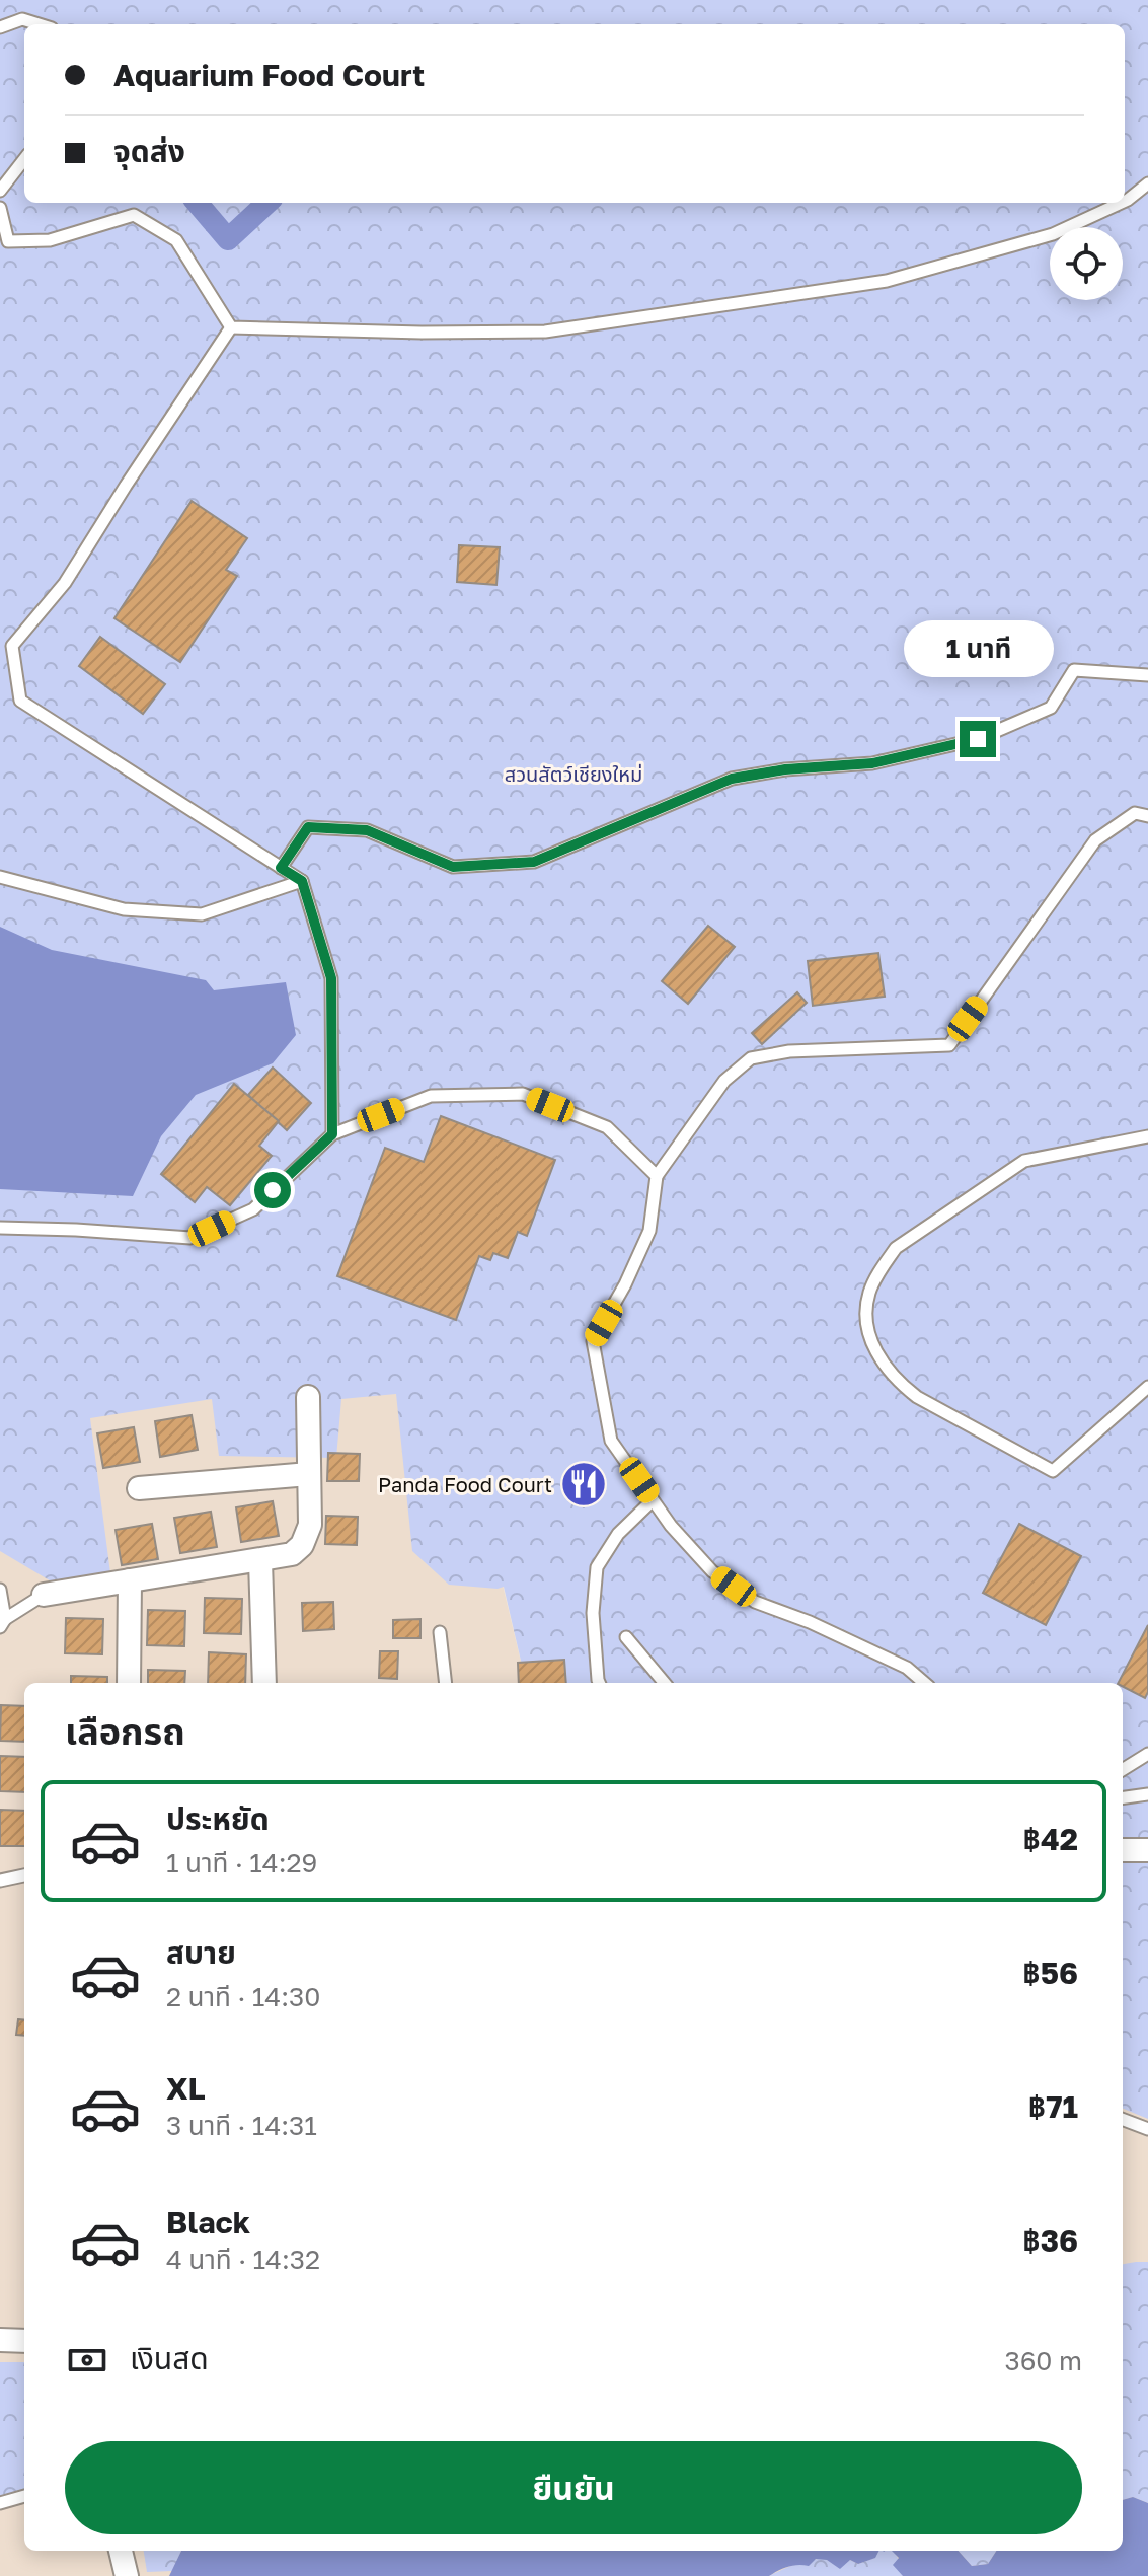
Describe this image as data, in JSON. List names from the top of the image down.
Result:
{
  "parks": ["สวนสัตว์เชียงใหม่"],
  "places": {
    "restaurant": ["Panda Food Court"]
  },
  "page": {
    "banner": ["Aquarium Food Court", "จุดส่ง"],
    "bubble": "1 นาที",
    "heading": "เลือกรถ",
    "list": [
      {
        "name": "ประหยัด",
        "note": "1 นาที · 14:29",
        "value": "฿42"
      },
      {
        "name": "สบาย",
        "note": "2 นาที · 14:30",
        "value": "฿56"
      },
      {
        "name": "XL",
        "note": "3 นาที · 14:31",
        "value": "฿71"
      },
      {
        "name": "Black",
        "note": "4 นาที · 14:32",
        "value": "฿36"
      }
    ],
    "pay": ["เงินสด", "360 m"],
    "buttons": "ยืนยัน"
  }
}
